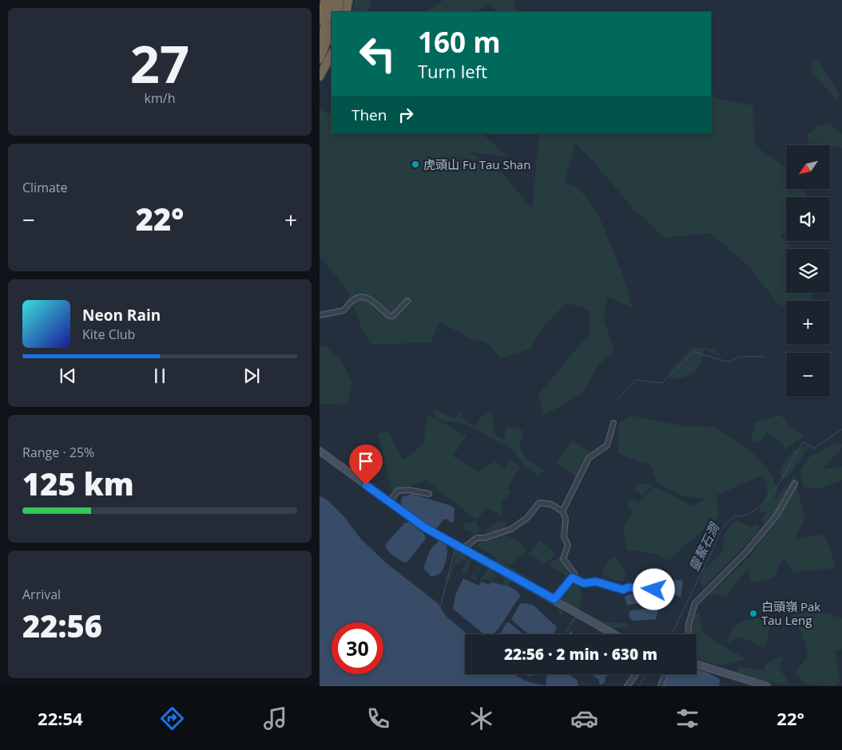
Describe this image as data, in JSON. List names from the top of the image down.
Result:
{
  "water": ["靈鰲石澗"],
  "places": ["虎頭山 Fu Tau Shan", "白頭嶺 Pak Tau Leng"],
  "north": "bottom left",
  "page": {
    "tile": [
      ["27", "km/h"],
      "Climate",
      ["Range · 25%", "125 km"],
      ["Arrival", "22:56"]
    ],
    "turn": ["160 m", "Turn left"],
    "then": "Then",
    "map_buttons": ["+", "−"],
    "heat": ["−", "22°", "+"],
    "song": ["Neon Rain", "Kite Club"],
    "limit": "30",
    "trip": "22:56 · 2 min · 630 m",
    "tabs": ["22:54", "22°"]
  }
}
